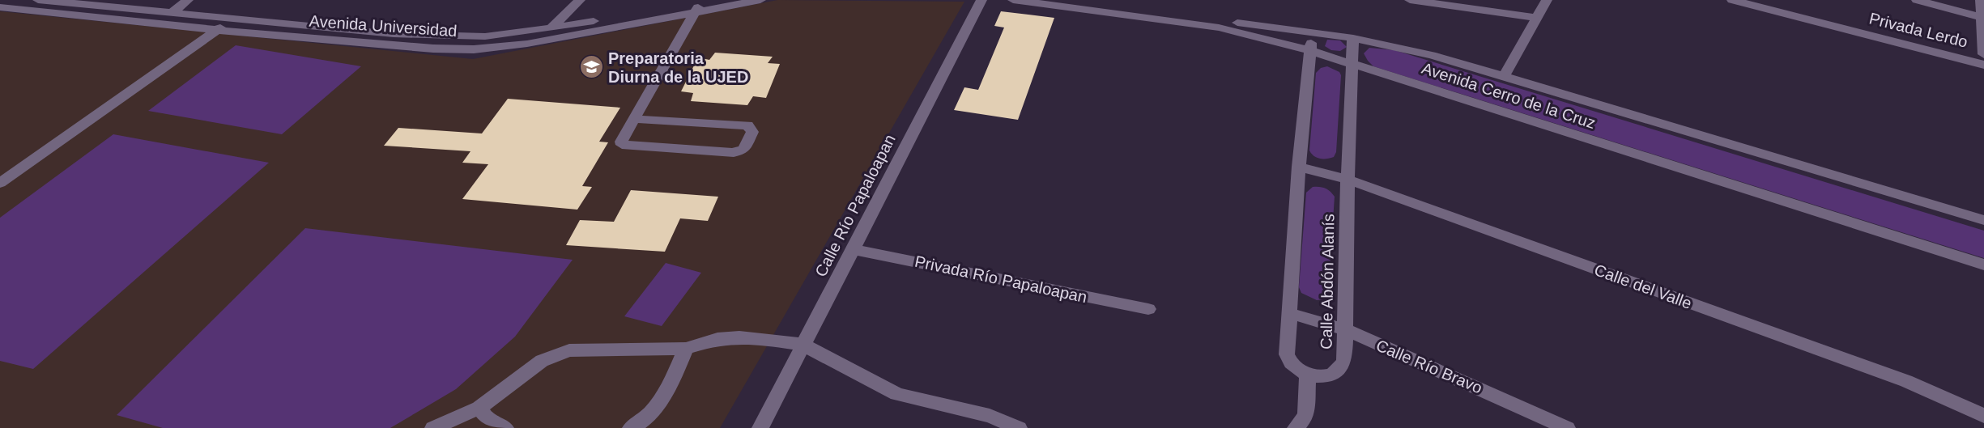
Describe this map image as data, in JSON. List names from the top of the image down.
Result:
{
  "streets": {
    "street": [
      "Avenida Universidad",
      "Privada Lerdo",
      "Avenida Cerro de la Cruz",
      "Calle Río Papaloapan",
      "Privada Río Papaloapan",
      "Calle Abdón Alanís",
      "Calle del Valle",
      "Calle Río Bravo"
    ]
  },
  "crossings": [
    ["Avenida Cerro de la Cruz", "Calle Abdón Alanís"],
    ["Calle Río Papaloapan", "Privada Río Papaloapan"],
    ["Calle Abdón Alanís", "Calle del Valle"],
    ["Calle Abdón Alanís", "Calle Río Bravo"]
  ],
  "places": {
    "school or university": ["Preparatoria Diurna de la UJED"]
  }
}
